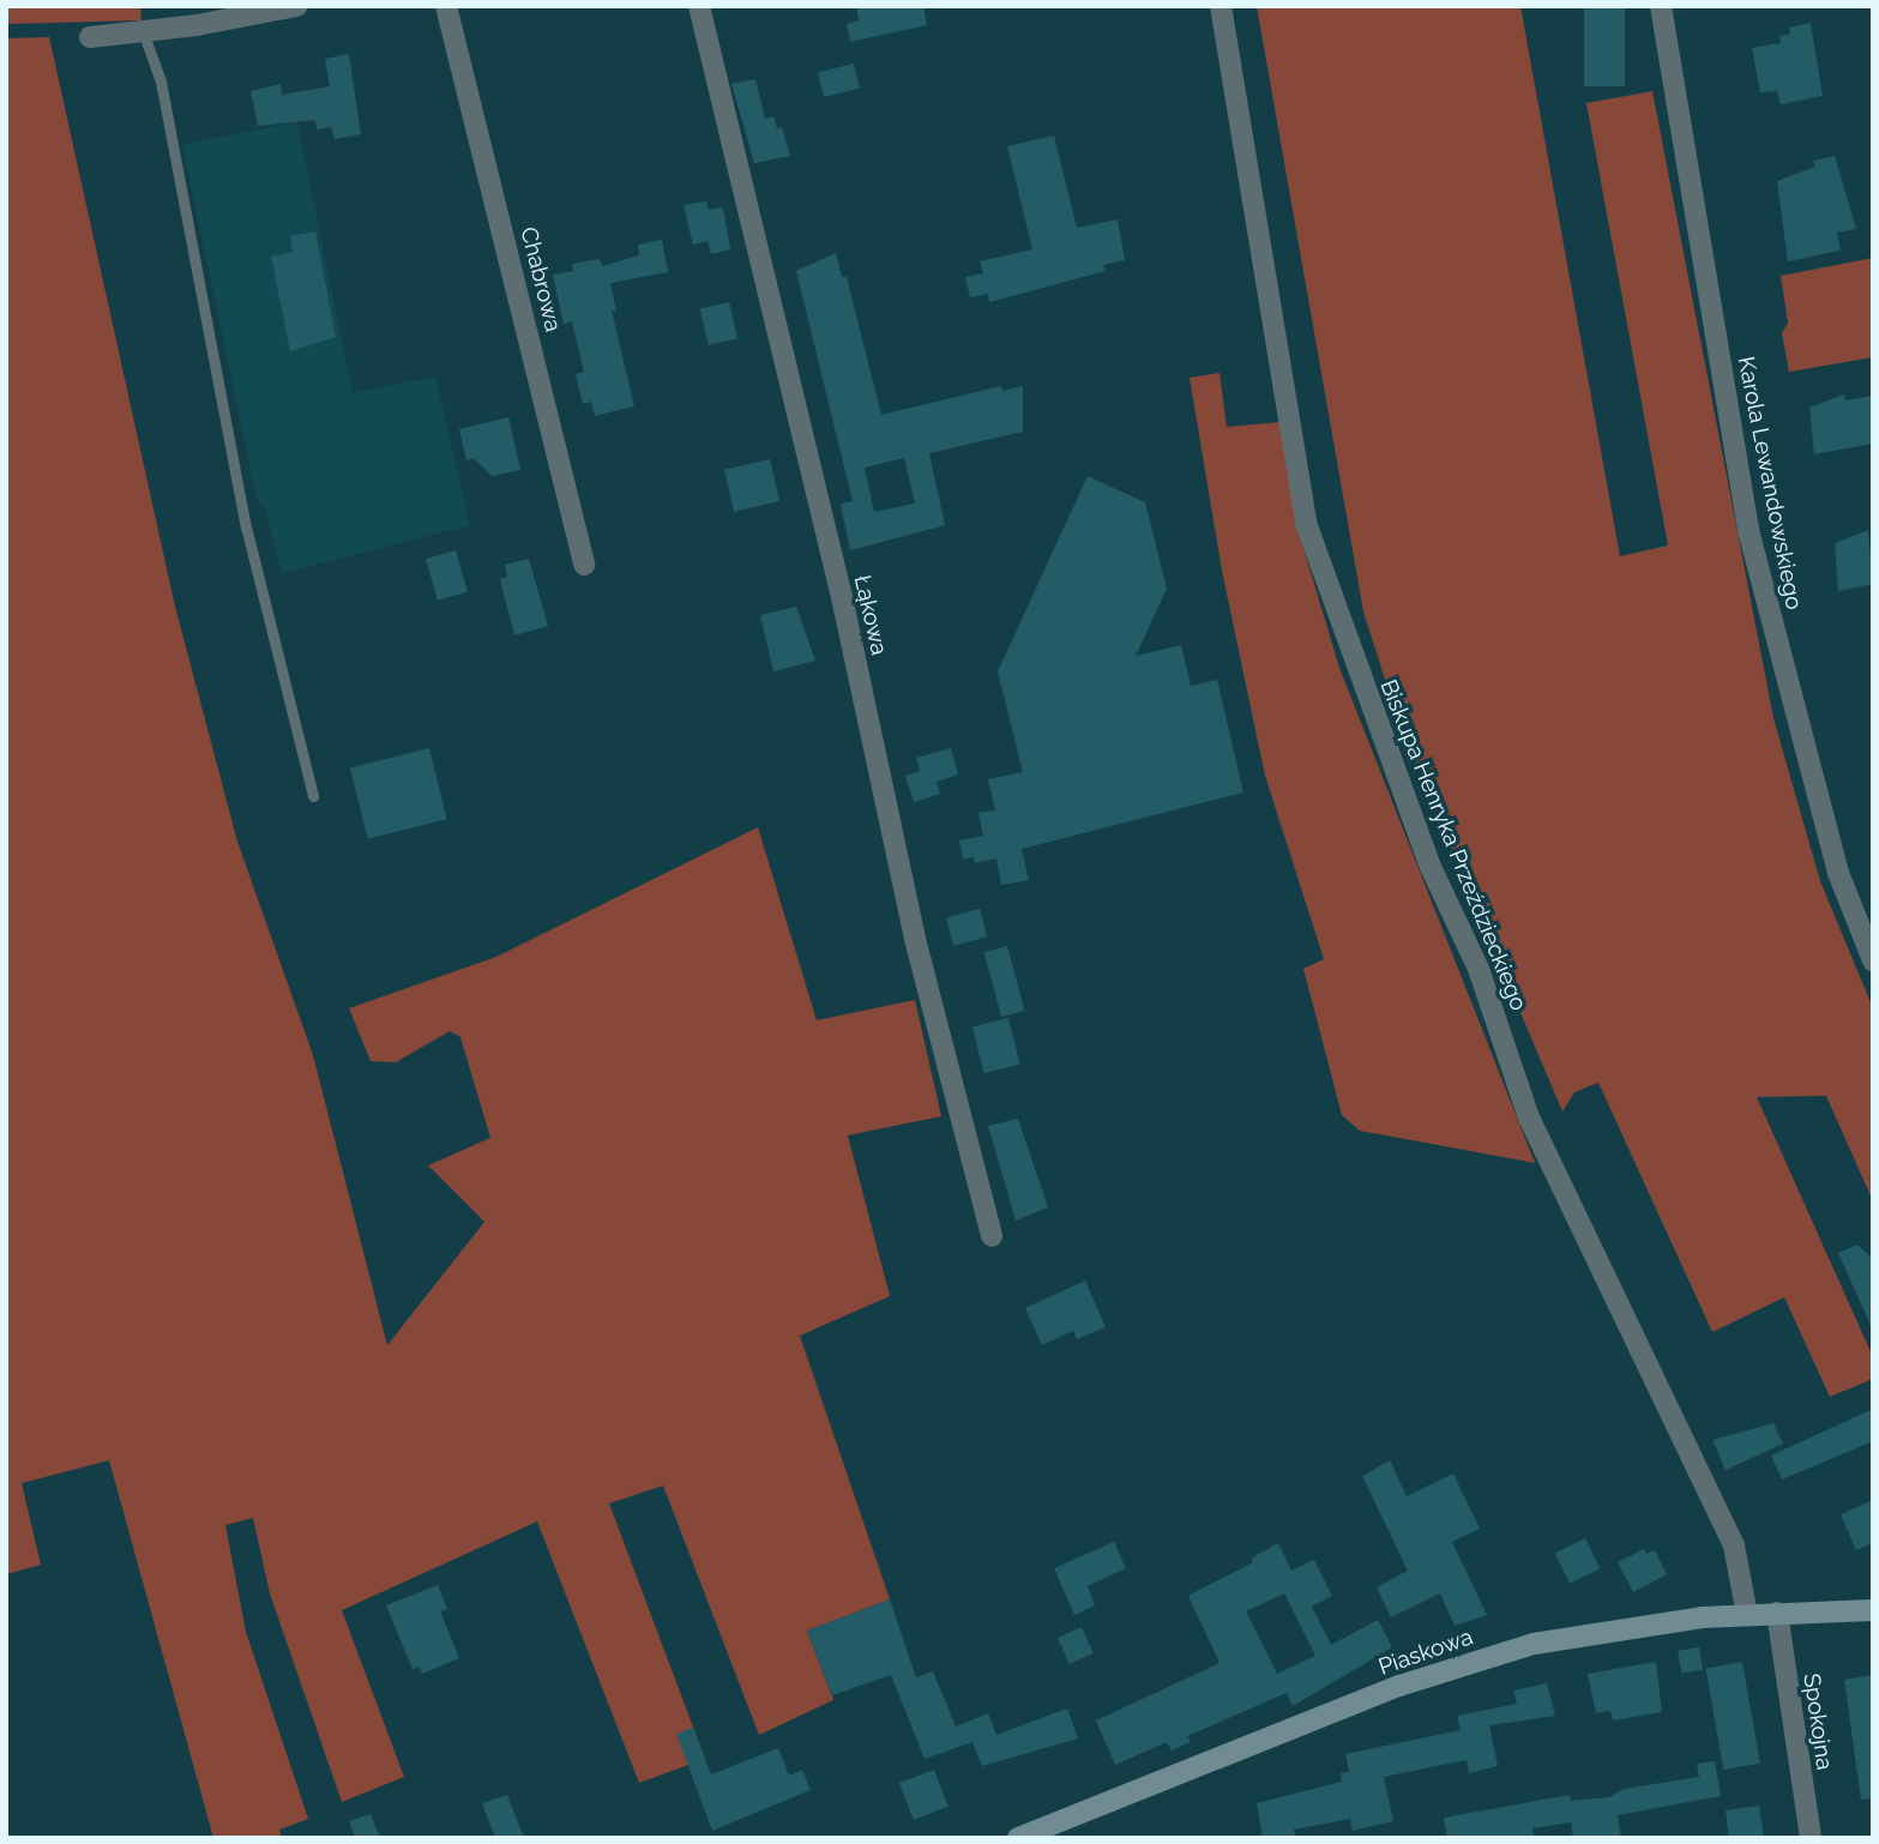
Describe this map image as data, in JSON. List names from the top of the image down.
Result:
{
  "streets": {
    "street": [
      "Chabrowa",
      "Karola Lewandowskiego",
      "Łąkowa",
      "Biskupa Henryka Przeździeckiego",
      "Piaskowa",
      "Spokojna"
    ]
  },
  "crossings": [
    ["Biskupa Henryka Przeździeckiego", "Piaskowa"],
    ["Piaskowa", "Spokojna"]
  ]
}
